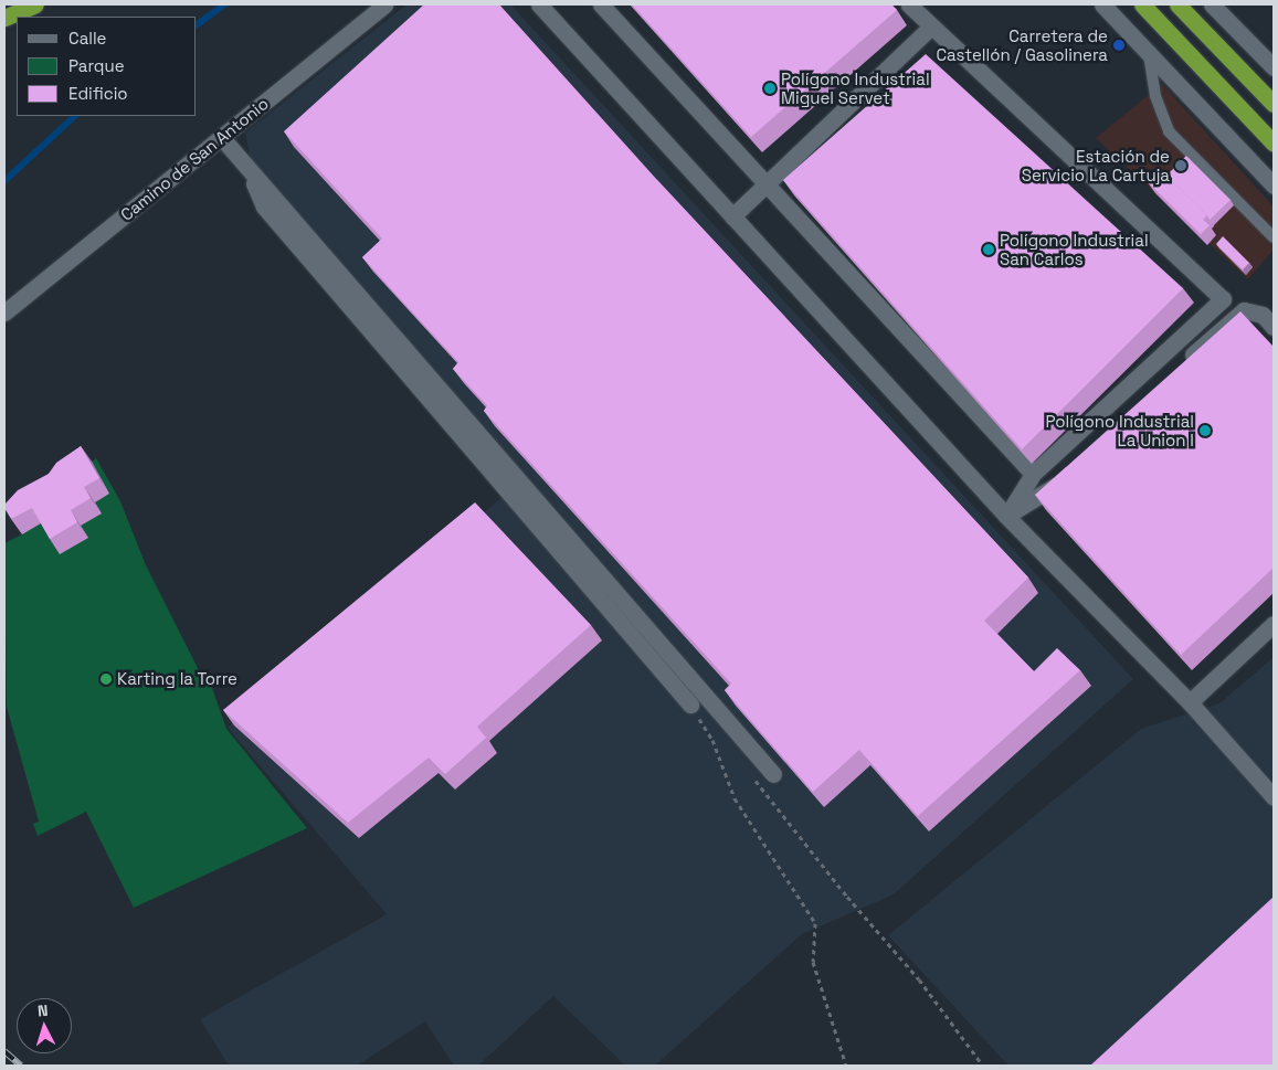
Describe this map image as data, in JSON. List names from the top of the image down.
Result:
{
  "streets": {
    "street": ["Camino de San Antonio"]
  },
  "places": [
    "Carretera de Castellón / Gasolinera",
    "Polígono Industrial Miguel Servet",
    "Estación de Servicio La Cartuja",
    "Polígono Industrial San Carlos",
    "Polígono Industrial La Union I",
    "Karting la Torre"
  ],
  "legend": ["Calle", "Parque", "Edificio"],
  "north": "top"
}
